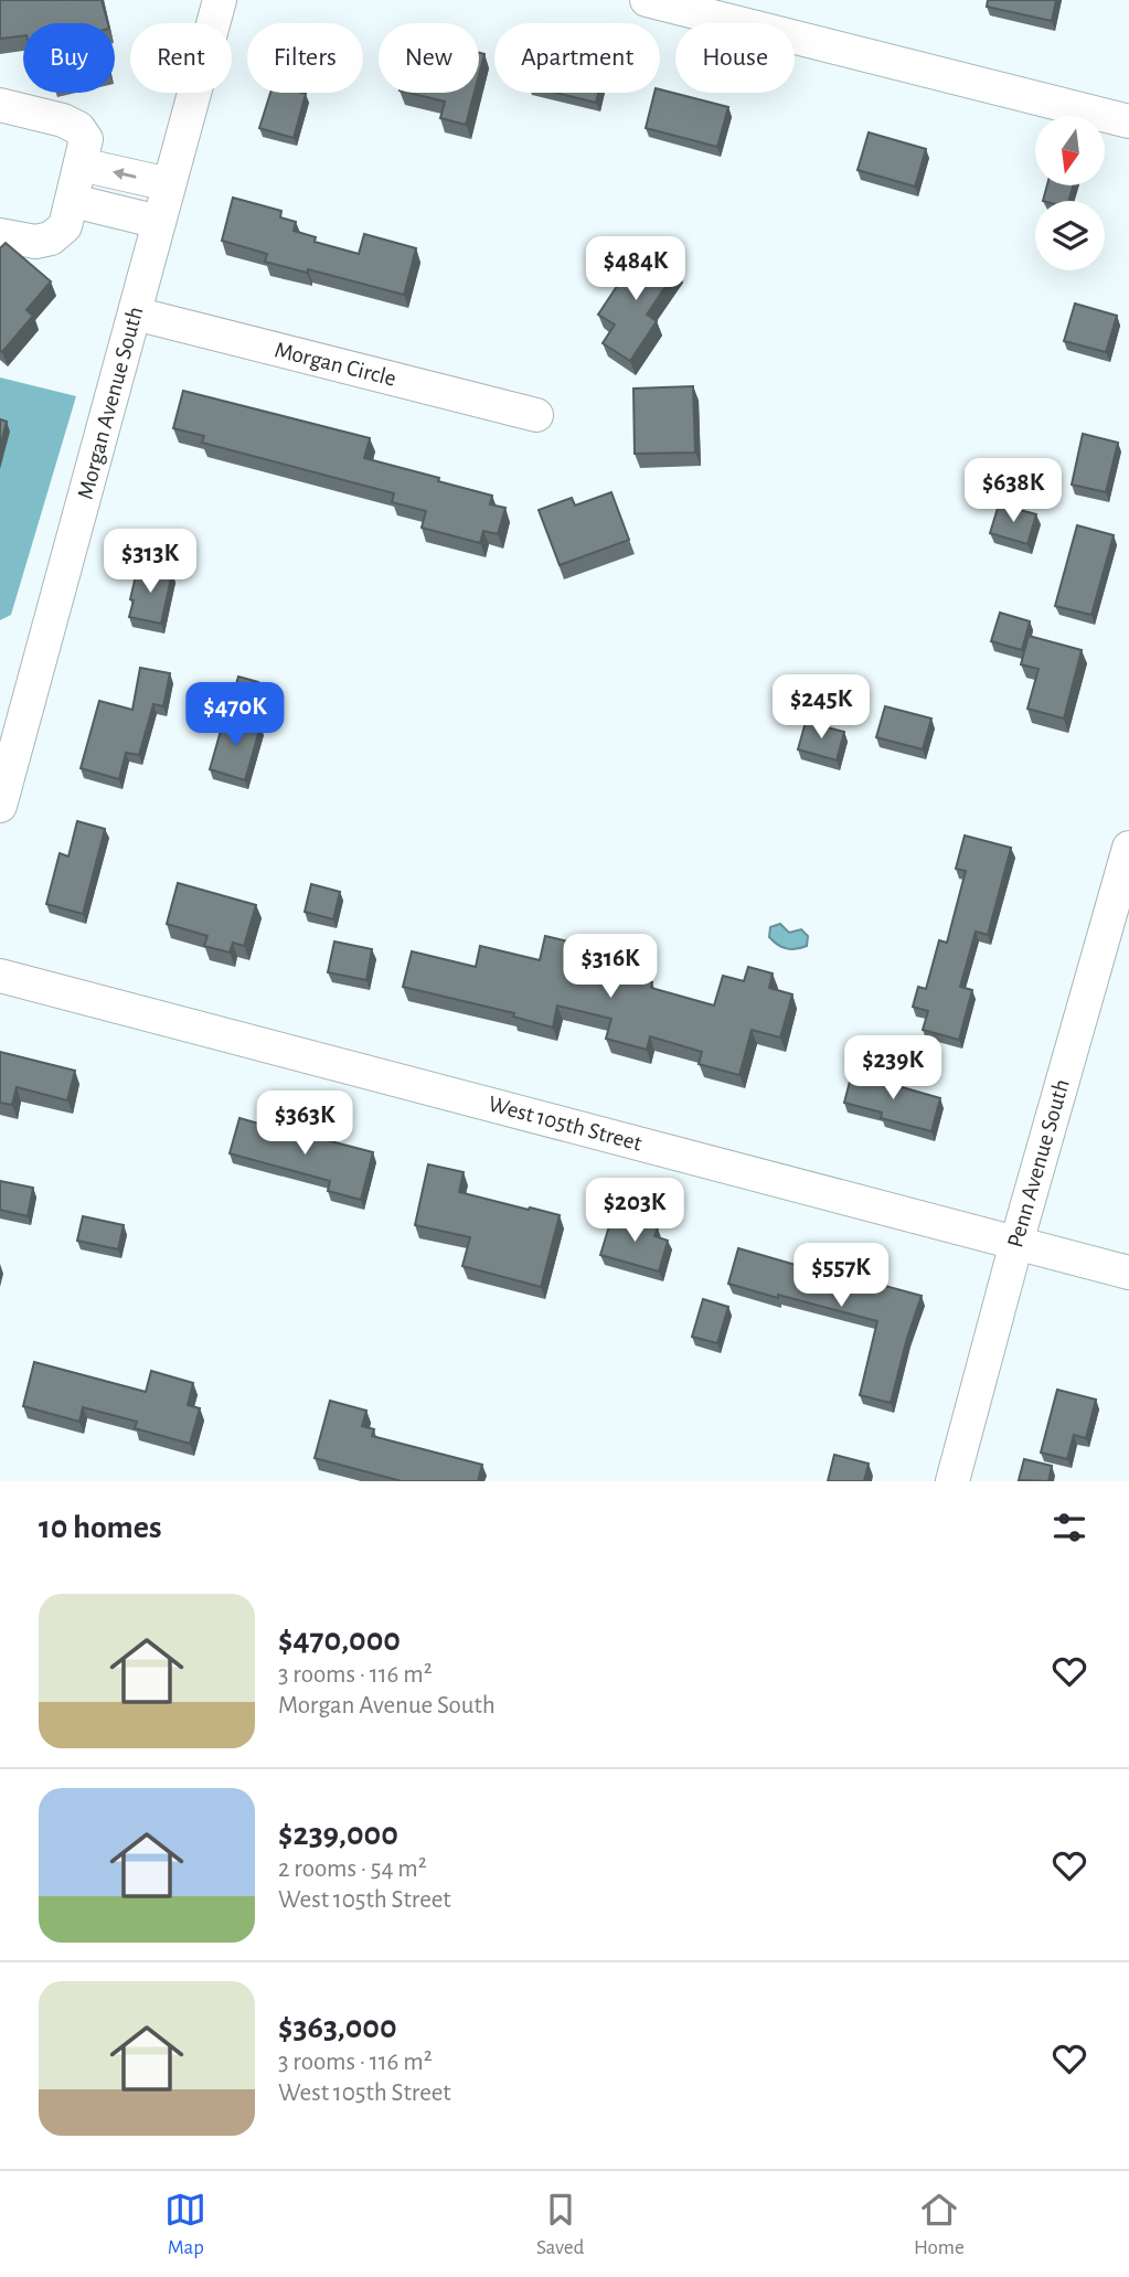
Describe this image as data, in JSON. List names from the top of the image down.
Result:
{
  "streets": {
    "street": [
      "Morgan Circle",
      "Morgan Avenue South",
      "West 105th Street",
      "Penn Avenue South"
    ]
  },
  "crossings": [
    ["Morgan Circle", "Morgan Avenue South"],
    ["West 105th Street", "Penn Avenue South"]
  ],
  "north": "bottom",
  "page": {
    "chip": [
      "Buy",
      "Rent",
      "Filters",
      "New",
      "Apartment",
      "House"
    ],
    "price": [
      "$484K",
      "$638K",
      "$313K",
      "$245K",
      "$470K",
      "$316K",
      "$239K",
      "$363K",
      "$203K",
      "$557K"
    ],
    "heading": "10 homes",
    "list": [
      {
        "name": "$470,000",
        "note": "3 rooms · 116 m² · Morgan Avenue South"
      },
      {
        "name": "$239,000",
        "note": "2 rooms · 54 m² · West 105th Street"
      },
      {
        "name": "$363,000",
        "note": "3 rooms · 116 m² · West 105th Street"
      }
    ],
    "tabs": ["Map", "Saved", "Home"]
  }
}
